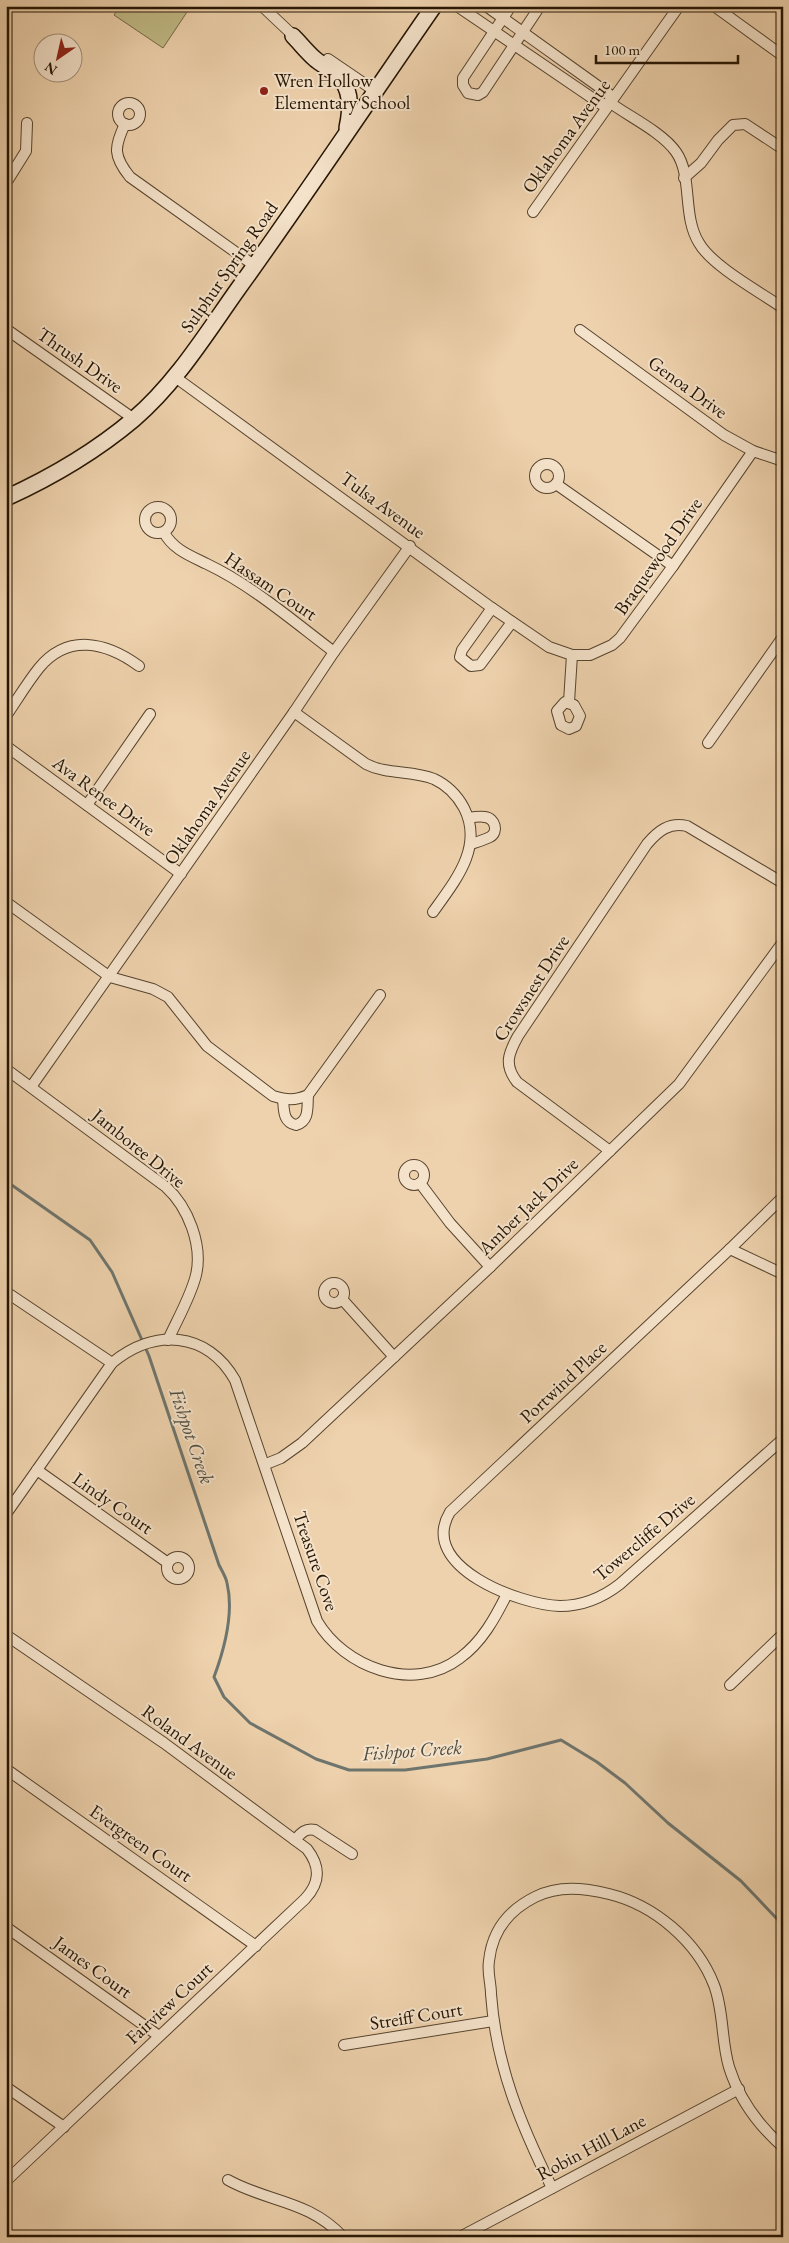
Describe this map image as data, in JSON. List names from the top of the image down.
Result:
{
  "streets": {
    "main road": ["Sulphur Spring Road"],
    "street": [
      "Oklahoma Avenue",
      "Thrush Drive",
      "Genoa Drive",
      "Tulsa Avenue",
      "Braquewood Drive",
      "Hassam Court",
      "Ava Renee Drive",
      "Crowsnest Drive",
      "Jamboree Drive",
      "Amber Jack Drive",
      "Portwind Place",
      "Lindy Court",
      "Towercliffe Drive",
      "Treasure Cove",
      "Roland Avenue",
      "Evergreen Court",
      "James Court",
      "Fairview Court",
      "Streiff Court",
      "Robin Hill Lane"
    ]
  },
  "crossings": [
    ["Oklahoma Avenue", "Tulsa Avenue"],
    ["Oklahoma Avenue", "Hassam Court"],
    ["Oklahoma Avenue", "Ava Renee Drive"],
    ["Oklahoma Avenue", "Jamboree Drive"],
    ["Sulphur Spring Road", "Thrush Drive"],
    ["Sulphur Spring Road", "Tulsa Avenue"],
    ["Genoa Drive", "Braquewood Drive"],
    ["Tulsa Avenue", "Braquewood Drive"],
    ["Crowsnest Drive", "Amber Jack Drive"],
    ["Jamboree Drive", "Treasure Cove"],
    ["Amber Jack Drive", "Treasure Cove"],
    ["Portwind Place", "Towercliffe Drive"],
    ["Portwind Place", "Treasure Cove"],
    ["Lindy Court", "Treasure Cove"],
    ["Towercliffe Drive", "Treasure Cove"],
    ["Roland Avenue", "Fairview Court"],
    ["Evergreen Court", "Fairview Court"],
    ["James Court", "Fairview Court"]
  ],
  "water": ["Fishpot Creek"],
  "places": ["Wren Hollow Elementary School"],
  "scale_bar": "100 m",
  "north": "bottom left"
}
